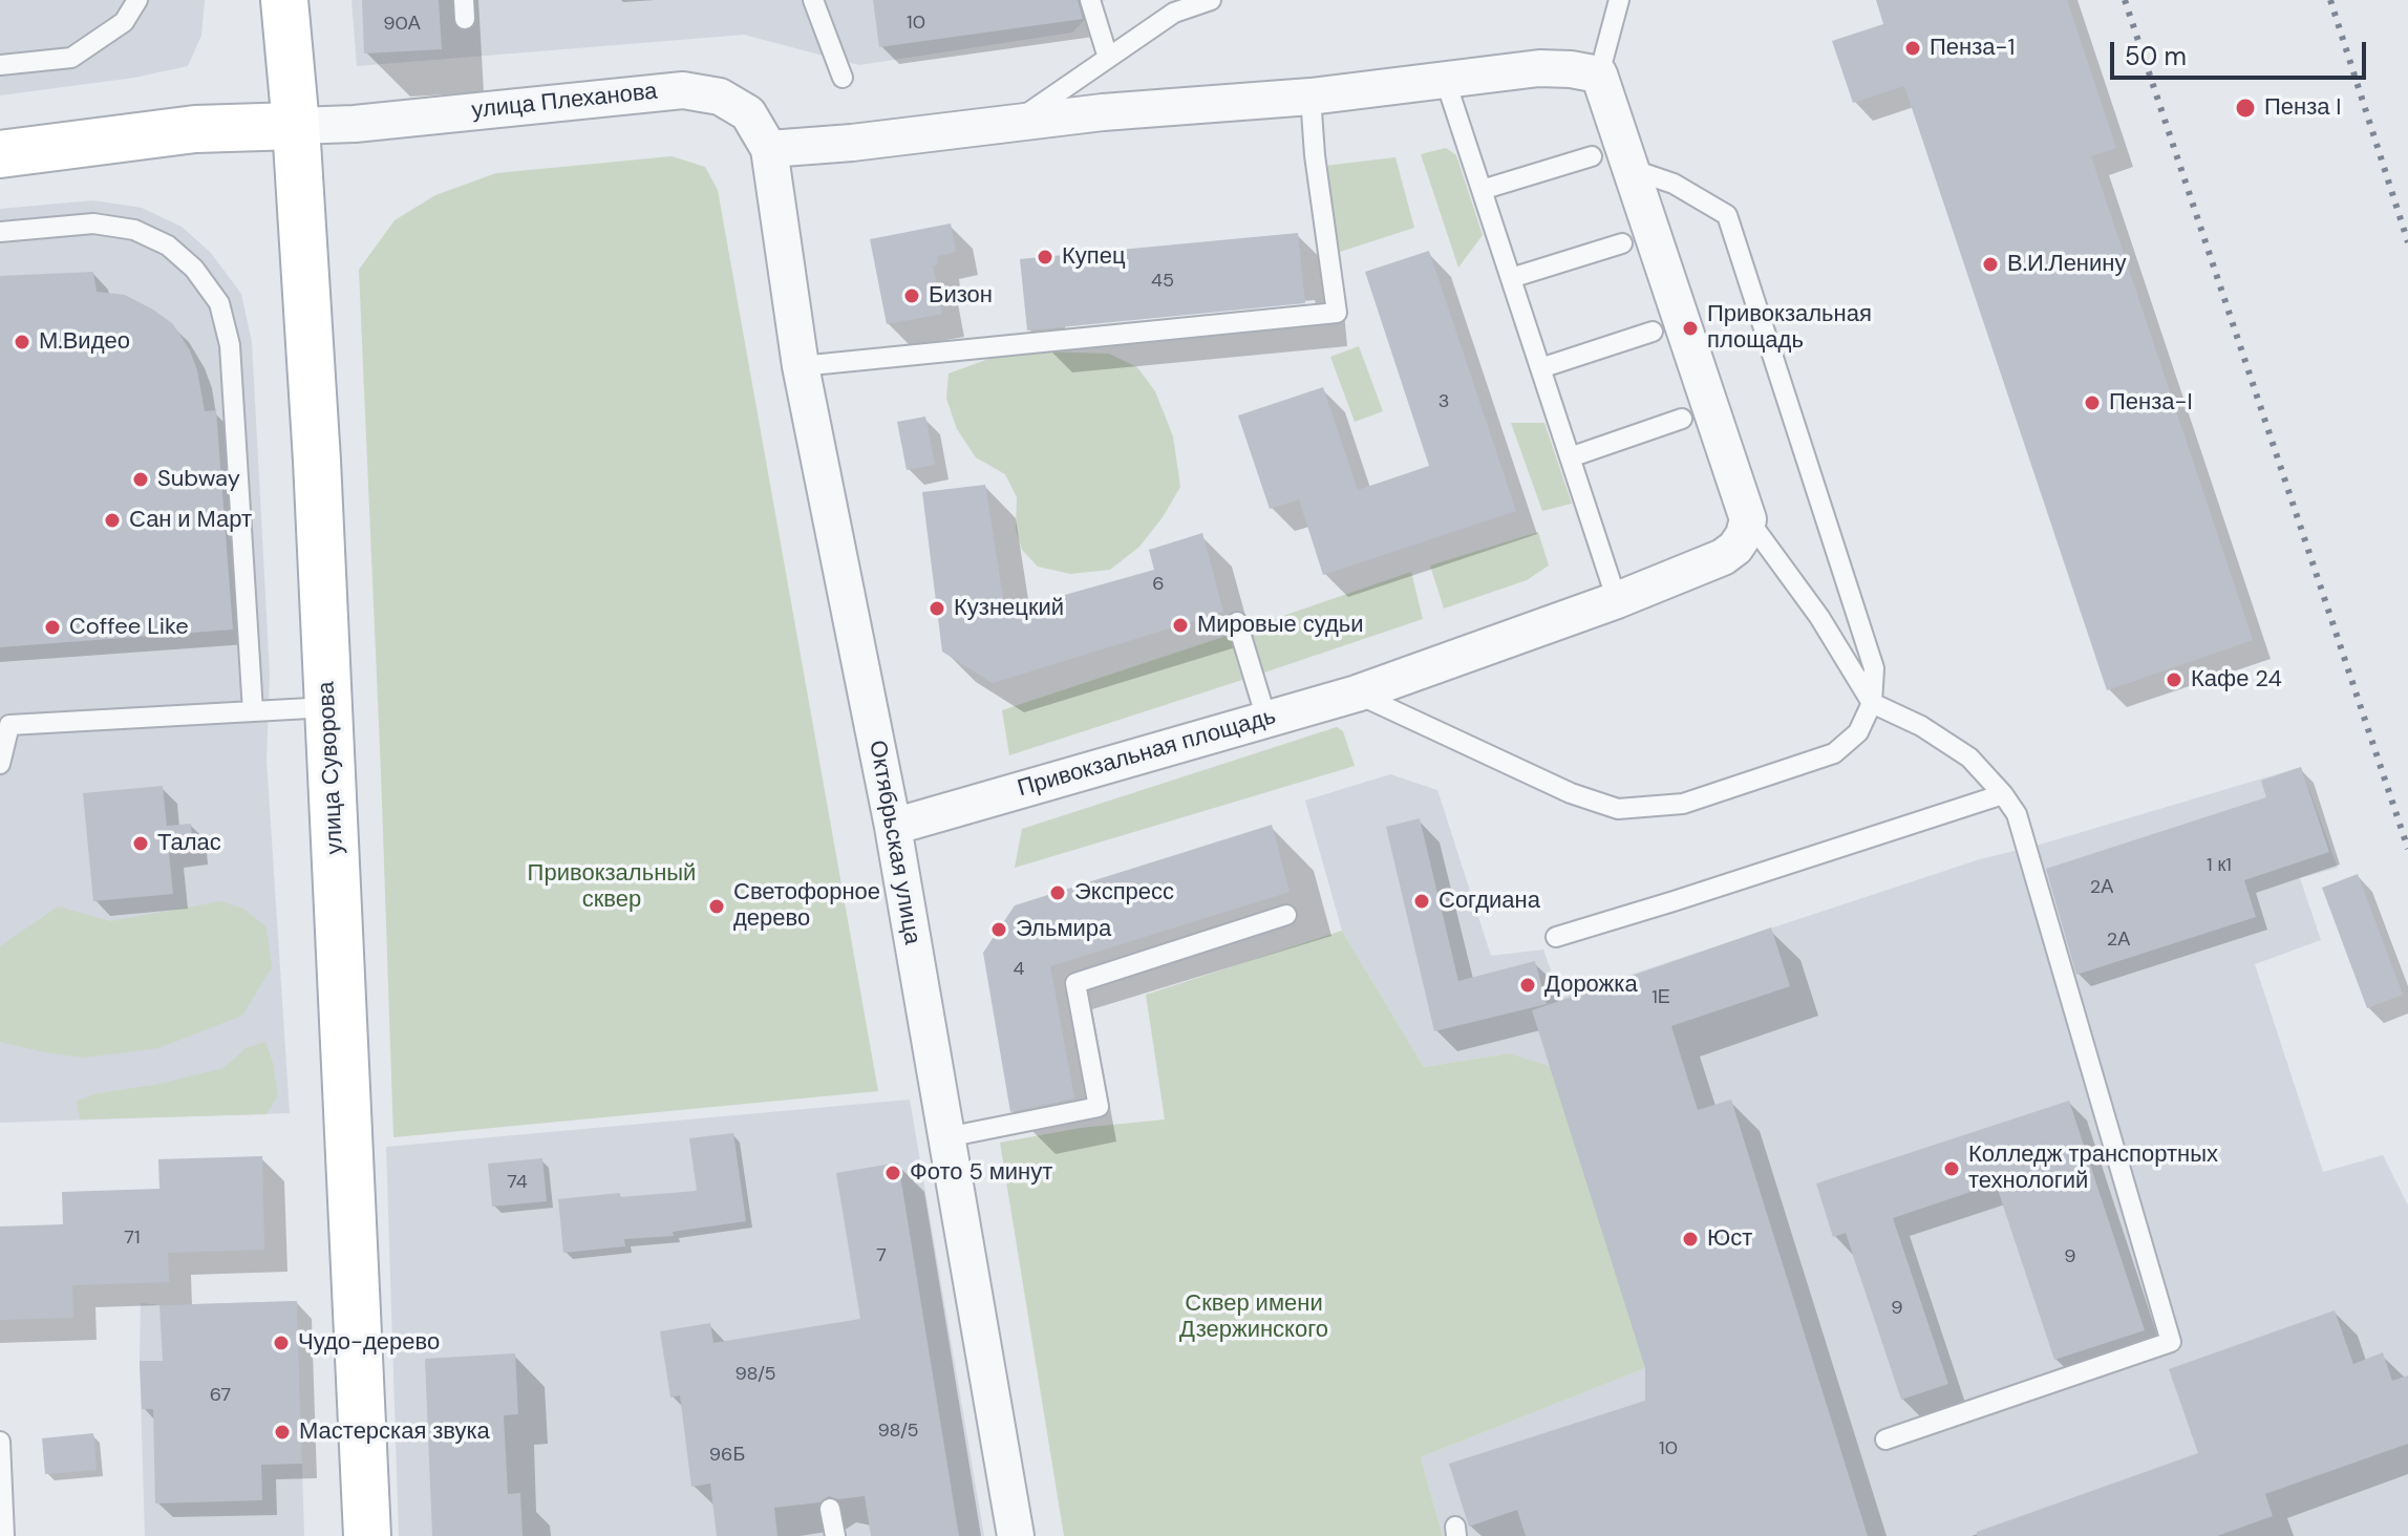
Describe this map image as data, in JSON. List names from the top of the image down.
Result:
{
  "streets": {
    "main road": ["улица Плеханова", "улица Суворова"],
    "street": ["Привокзальная площадь", "Октябрьская улица"]
  },
  "crossings": [
    ["улица Плеханова", "улица Суворова"],
    ["улица Плеханова", "Октябрьская улица"],
    ["Привокзальная площадь", "Октябрьская улица"]
  ],
  "parks": ["Привокзальный сквер", "Сквер имени Дзержинского"],
  "places": [
    "Пенза-1",
    "Пенза I",
    "Купец",
    "В.И.Ленину",
    "Бизон",
    "Привокзальная площадь",
    "М.Видео",
    "Пенза-I",
    "Subway",
    "Сан и Март",
    "Кузнецкий",
    "Мировые судьи",
    "Coffee Like",
    "Кафе 24",
    "Талас",
    "Экспресс",
    "Согдиана",
    "Светофорное дерево",
    "Эльмира",
    "Дорожка",
    "Колледж транспортных технологий",
    "Фото 5 минут",
    "Юст",
    "Чудо-дерево",
    "Мастерская звука"
  ],
  "house_numbers": [
    "10",
    "90А",
    "45",
    "3",
    "6",
    "1 к1",
    "2А",
    "2А",
    "4",
    "1Е",
    "74",
    "71",
    "7",
    "9",
    "9",
    "98/5",
    "67",
    "98/5",
    "10",
    "96Б"
  ],
  "scale_bar": "50 m"
}
